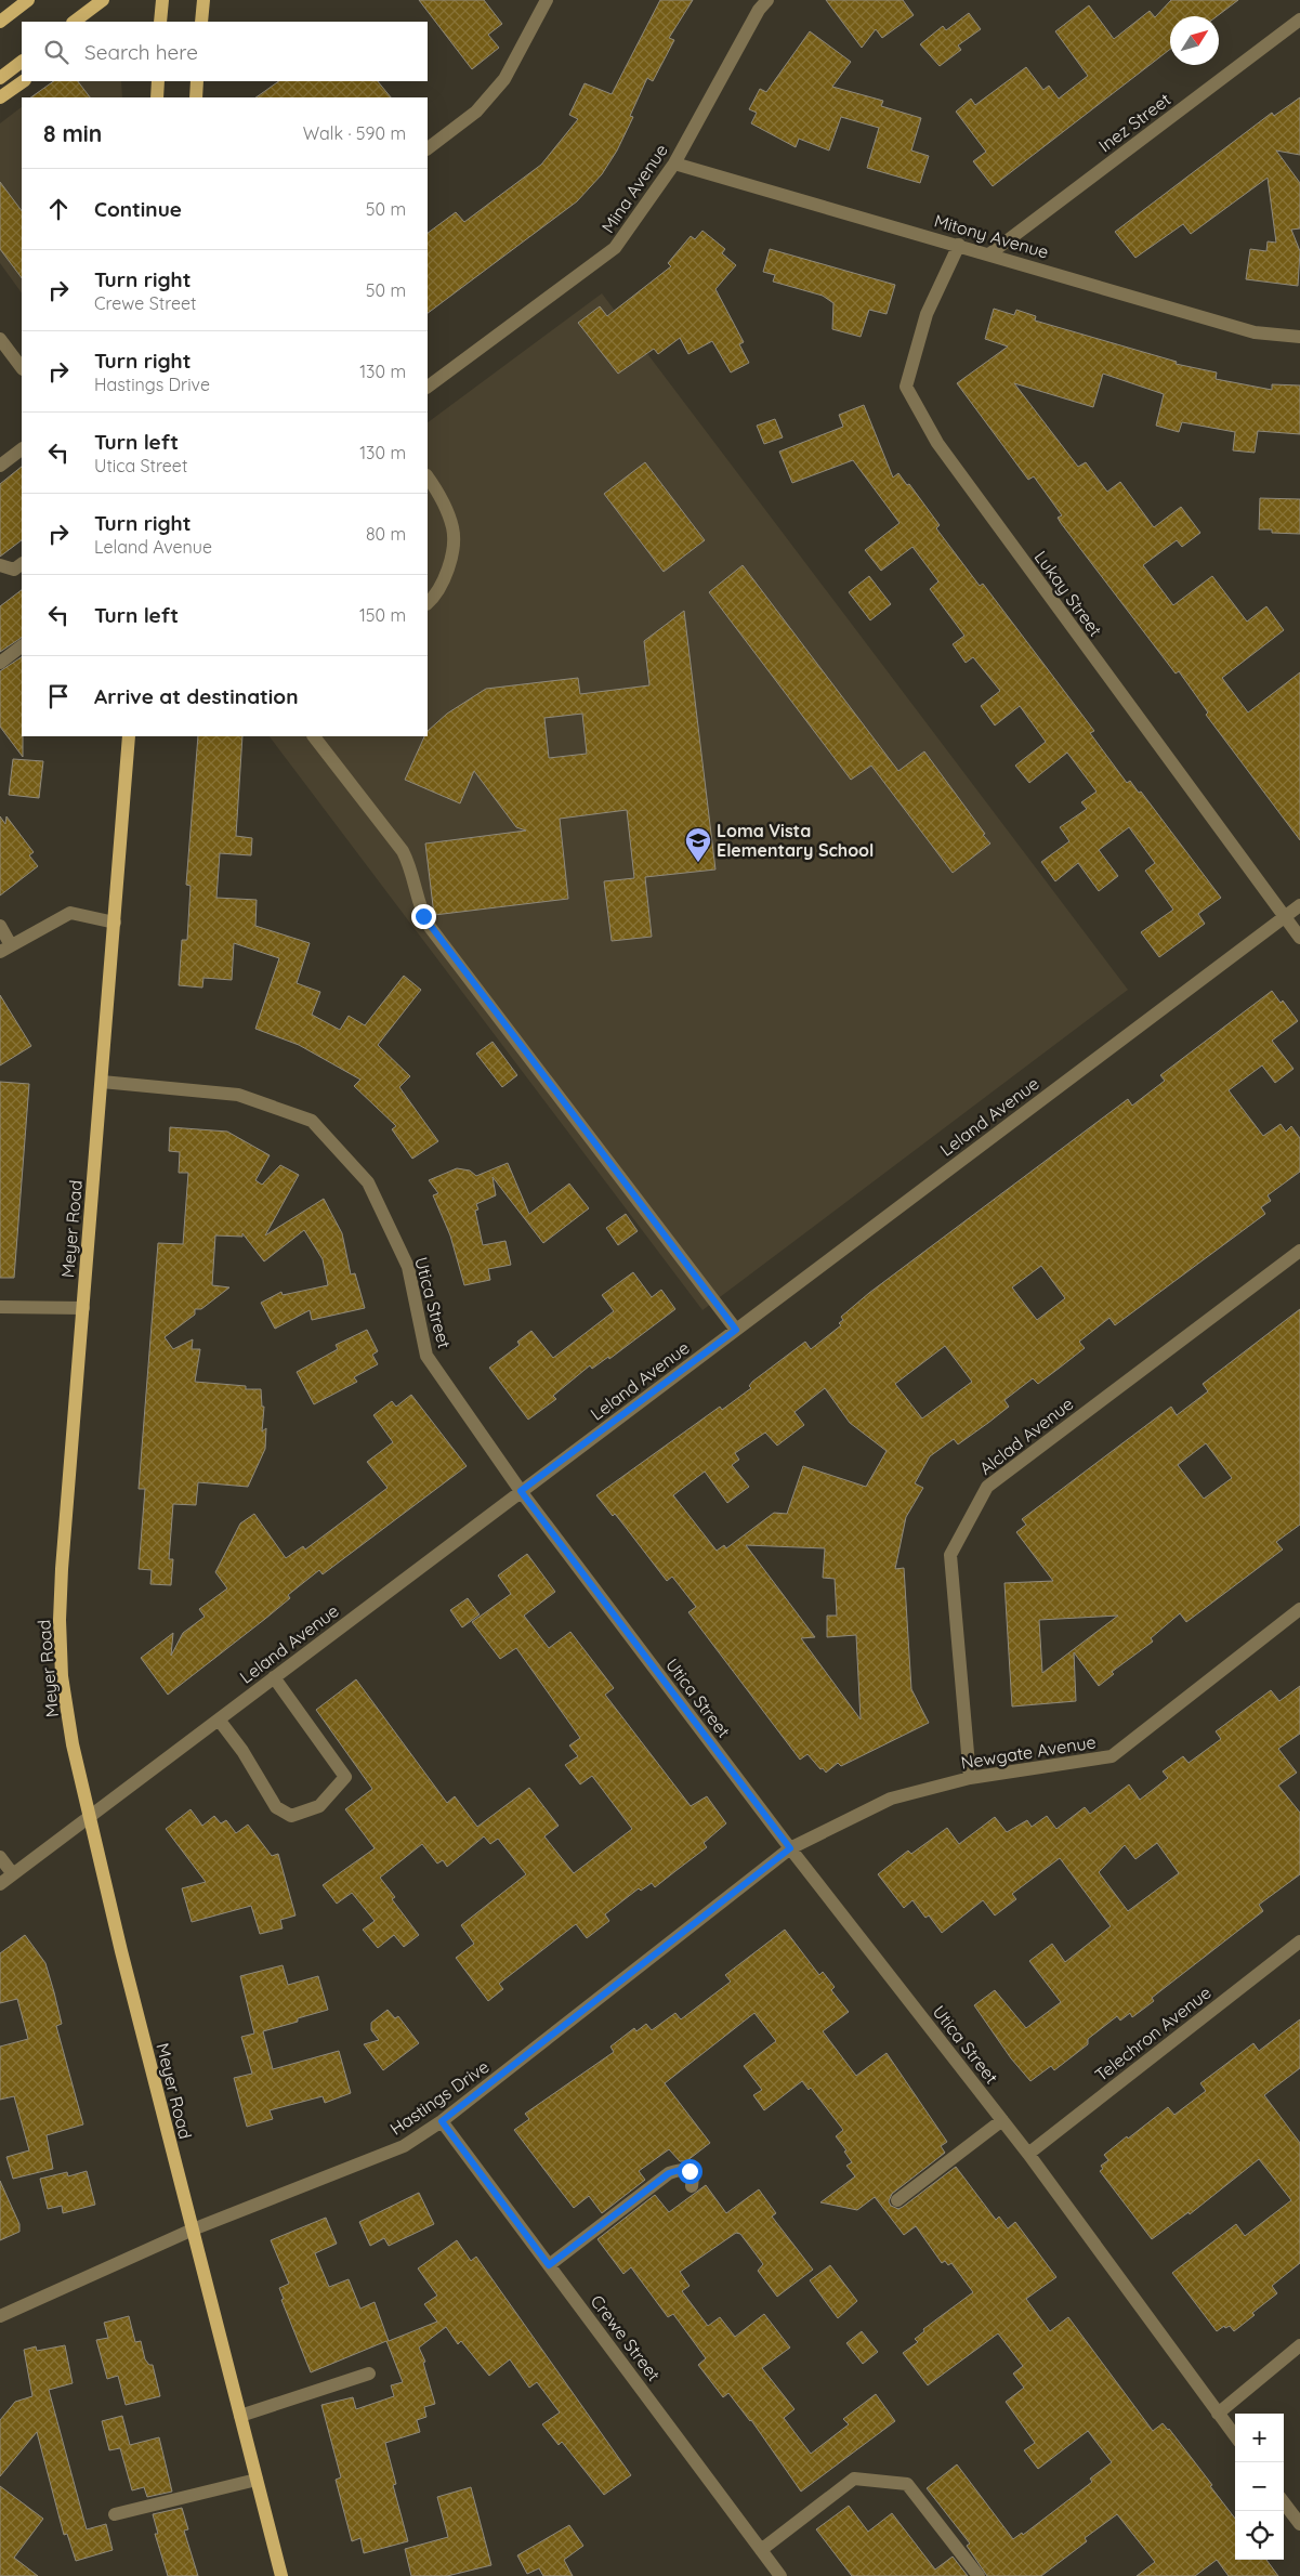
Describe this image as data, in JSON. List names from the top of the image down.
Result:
{
  "streets": {
    "main road": ["Meyer Road"],
    "street": [
      "Inez Street",
      "Mina Avenue",
      "Mitony Avenue",
      "Lukay Street",
      "Leland Avenue",
      "Utica Street",
      "Alclad Avenue",
      "Newgate Avenue",
      "Telechron Avenue",
      "Hastings Drive",
      "Crewe Street"
    ]
  },
  "crossings": [
    ["Inez Street", "Mitony Avenue"],
    ["Mina Avenue", "Mitony Avenue"],
    ["Mitony Avenue", "Lukay Street"],
    ["Lukay Street", "Leland Avenue"],
    ["Leland Avenue", "Meyer Road"],
    ["Leland Avenue", "Utica Street"],
    ["Meyer Road", "Utica Street"],
    ["Meyer Road", "Hastings Drive"],
    ["Utica Street", "Newgate Avenue"],
    ["Utica Street", "Telechron Avenue"],
    ["Utica Street", "Hastings Drive"],
    ["Alclad Avenue", "Newgate Avenue"],
    ["Newgate Avenue", "Hastings Drive"],
    ["Hastings Drive", "Crewe Street"]
  ],
  "places": {
    "school or university": ["Loma Vista Elementary School"]
  },
  "north": "top right",
  "page": {
    "search": "Search here",
    "heading": ["8 min", "Walk · 590 m"],
    "list": [
      ["Continue", "50 m"],
      ["Turn right", "Crewe Street", "50 m"],
      ["Turn right", "Hastings Drive", "130 m"],
      ["Turn left", "Utica Street", "130 m"],
      ["Turn right", "Leland Avenue", "80 m"],
      ["Turn left", "150 m"],
      "Arrive at destination"
    ],
    "map_buttons": ["+", "−"]
  }
}
